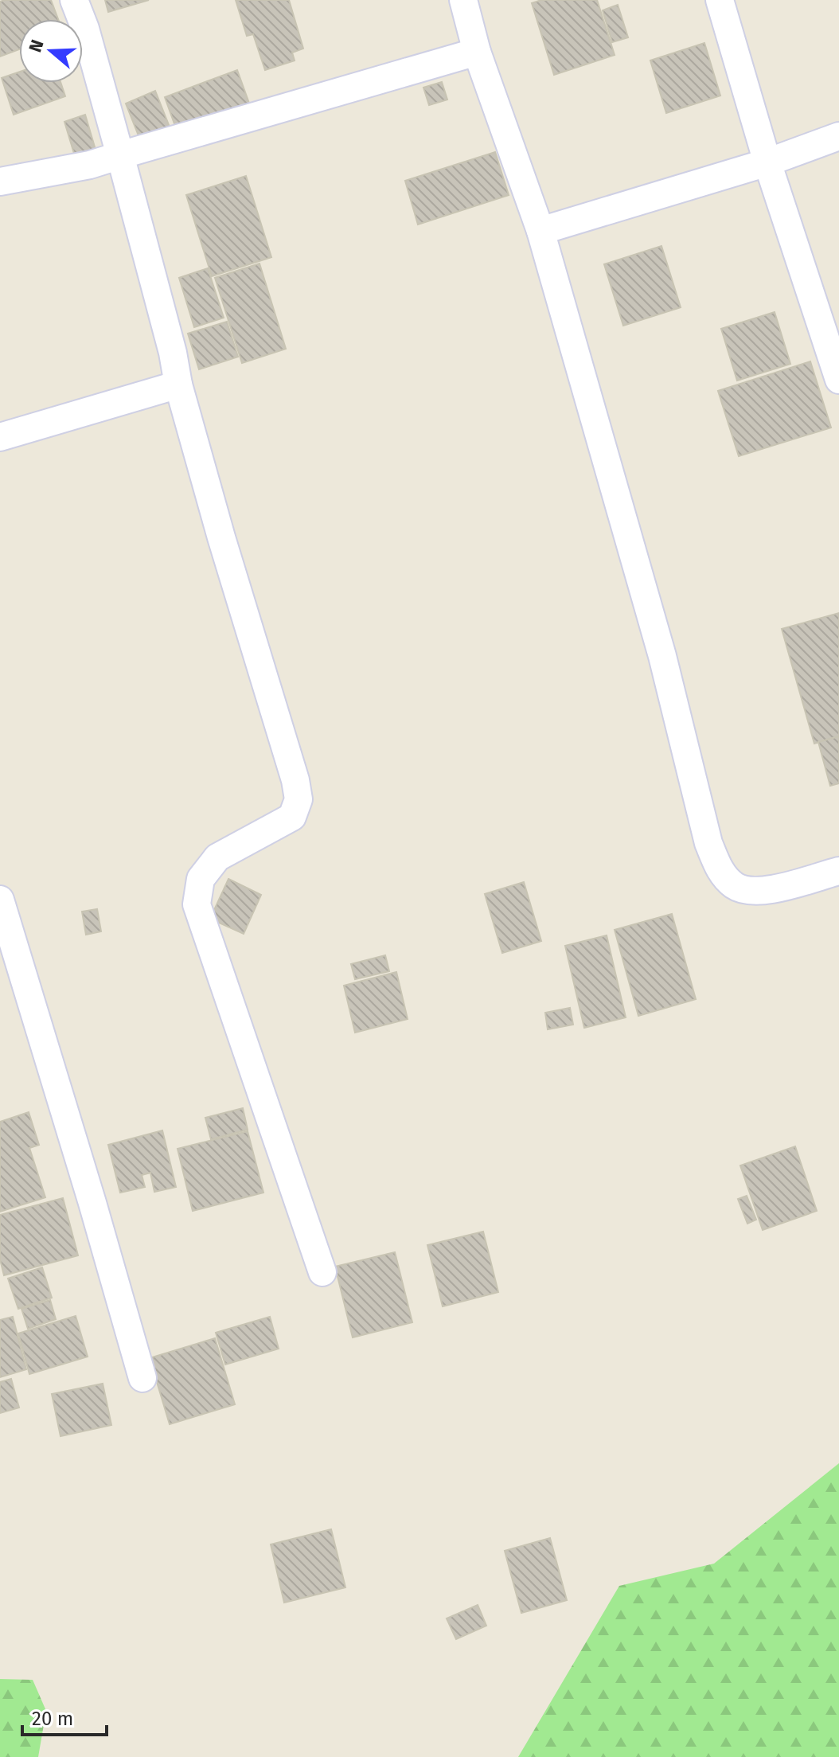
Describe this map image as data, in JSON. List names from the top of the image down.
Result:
{
  "scale_bar": "20 m",
  "north": "left"
}
